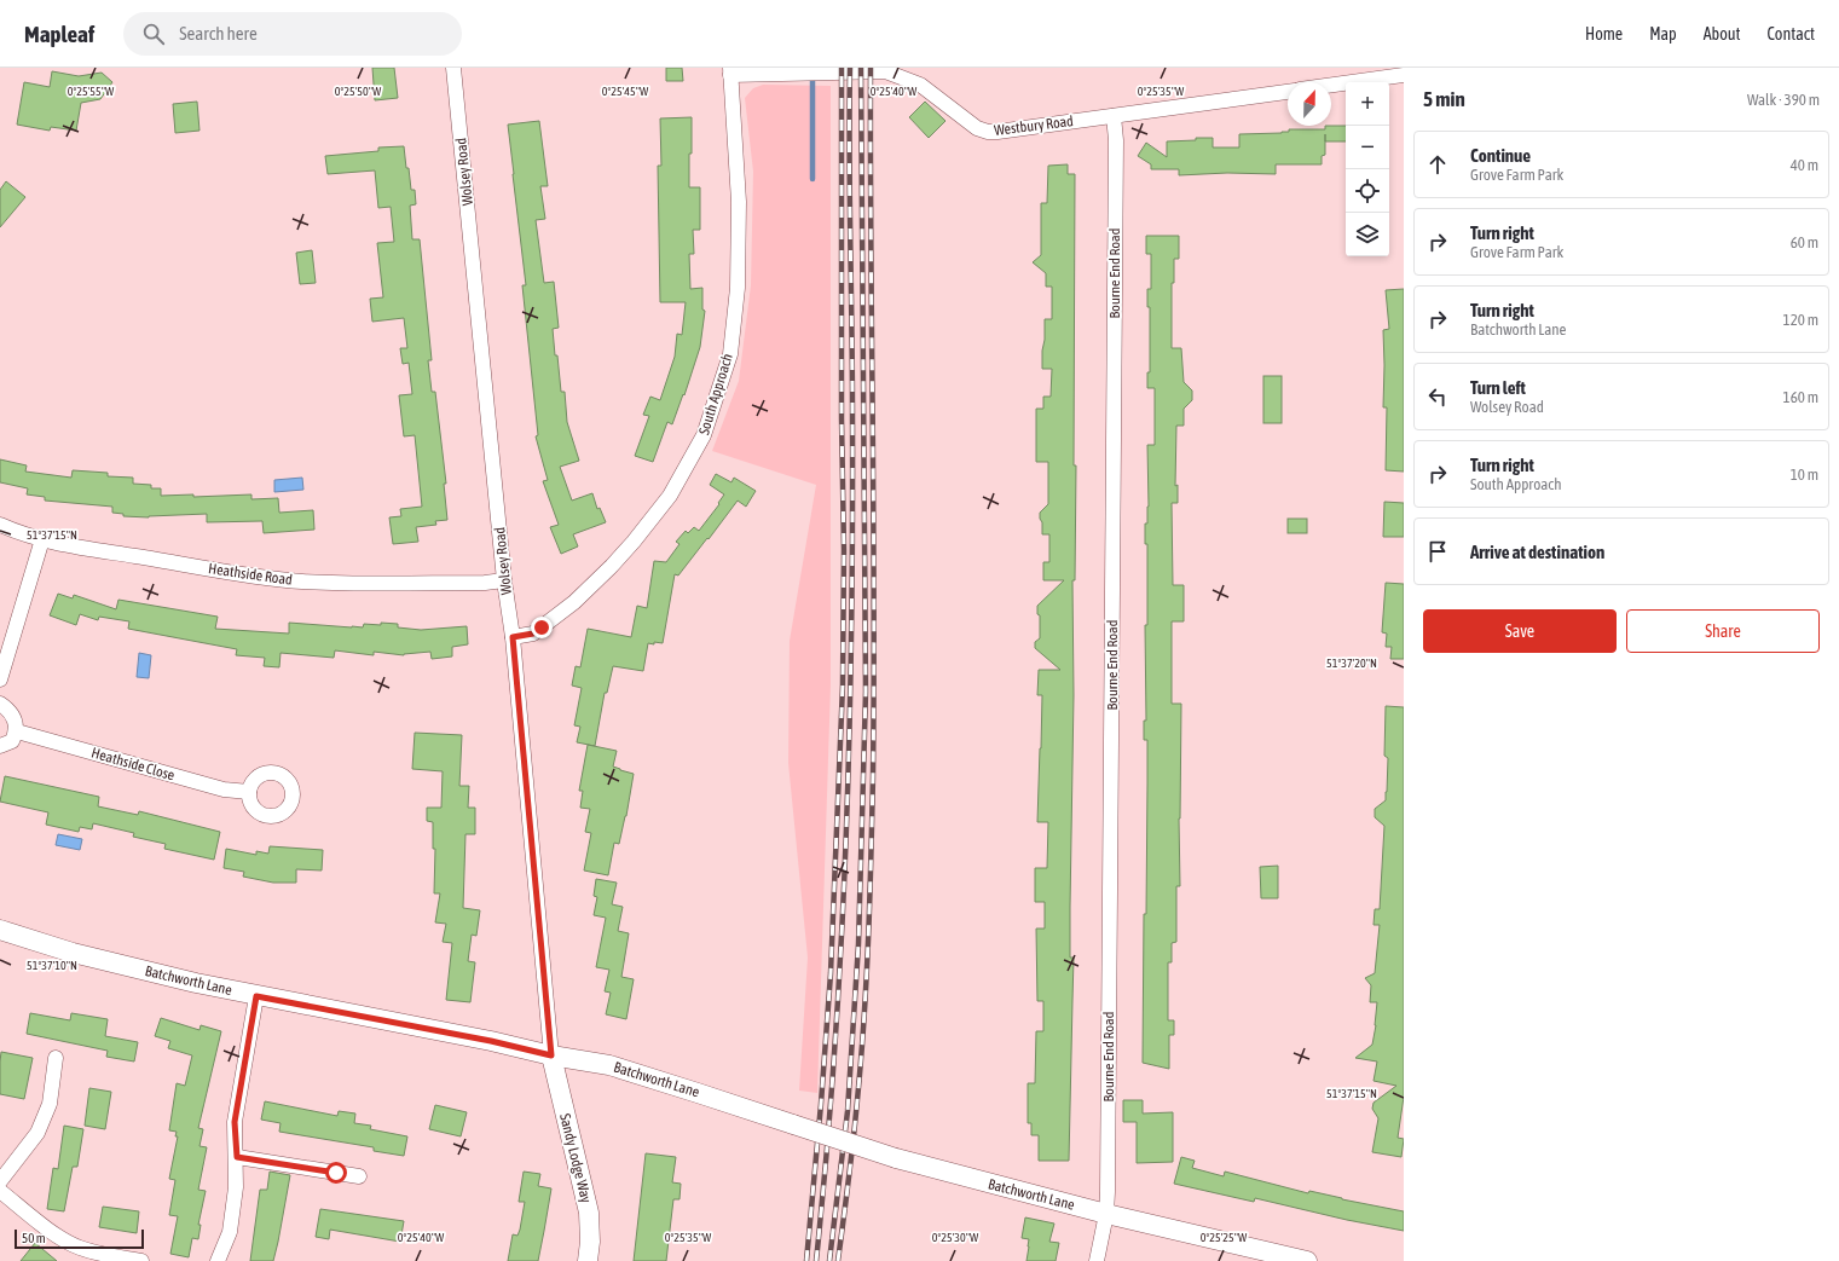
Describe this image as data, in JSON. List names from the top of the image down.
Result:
{
  "streets": {
    "street": [
      "Westbury Road",
      "Wolsey Road",
      "Bourne End Road",
      "South Approach",
      "Heathside Road",
      "Heathside Close",
      "Batchworth Lane",
      "Sandy Lodge Way"
    ]
  },
  "crossings": [
    ["Westbury Road", "Bourne End Road"],
    ["Westbury Road", "South Approach"],
    ["Wolsey Road", "South Approach"],
    ["Wolsey Road", "Heathside Road"],
    ["Wolsey Road", "Batchworth Lane"],
    ["Wolsey Road", "Sandy Lodge Way"],
    ["Bourne End Road", "Batchworth Lane"],
    ["Batchworth Lane", "Sandy Lodge Way"]
  ],
  "scale_bar": "50 m",
  "north": "top",
  "page": {
    "header": "Mapleaf",
    "search": "Search here",
    "nav": [
      "Home",
      "Map",
      "About",
      "Contact"
    ],
    "heading": ["5 min", "Walk · 390 m"],
    "map_buttons": ["+", "−"],
    "list": [
      ["Continue", "Grove Farm Park", "40 m"],
      ["Turn right", "Grove Farm Park", "60 m"],
      ["Turn right", "Batchworth Lane", "120 m"],
      ["Turn left", "Wolsey Road", "160 m"],
      ["Turn right", "South Approach", "10 m"],
      "Arrive at destination"
    ],
    "buttons": ["Save", "Share"],
    "scale": "50 m"
  },
  "coordinates": [
    "0°25'55\"W",
    "0°25'50\"W",
    "0°25'45\"W",
    "0°25'40\"W",
    "0°25'35\"W",
    "51°37'15\"N",
    "51°37'20\"N",
    "51°37'10\"N",
    "0°25'30\"W",
    "0°25'25\"W"
  ]
}
